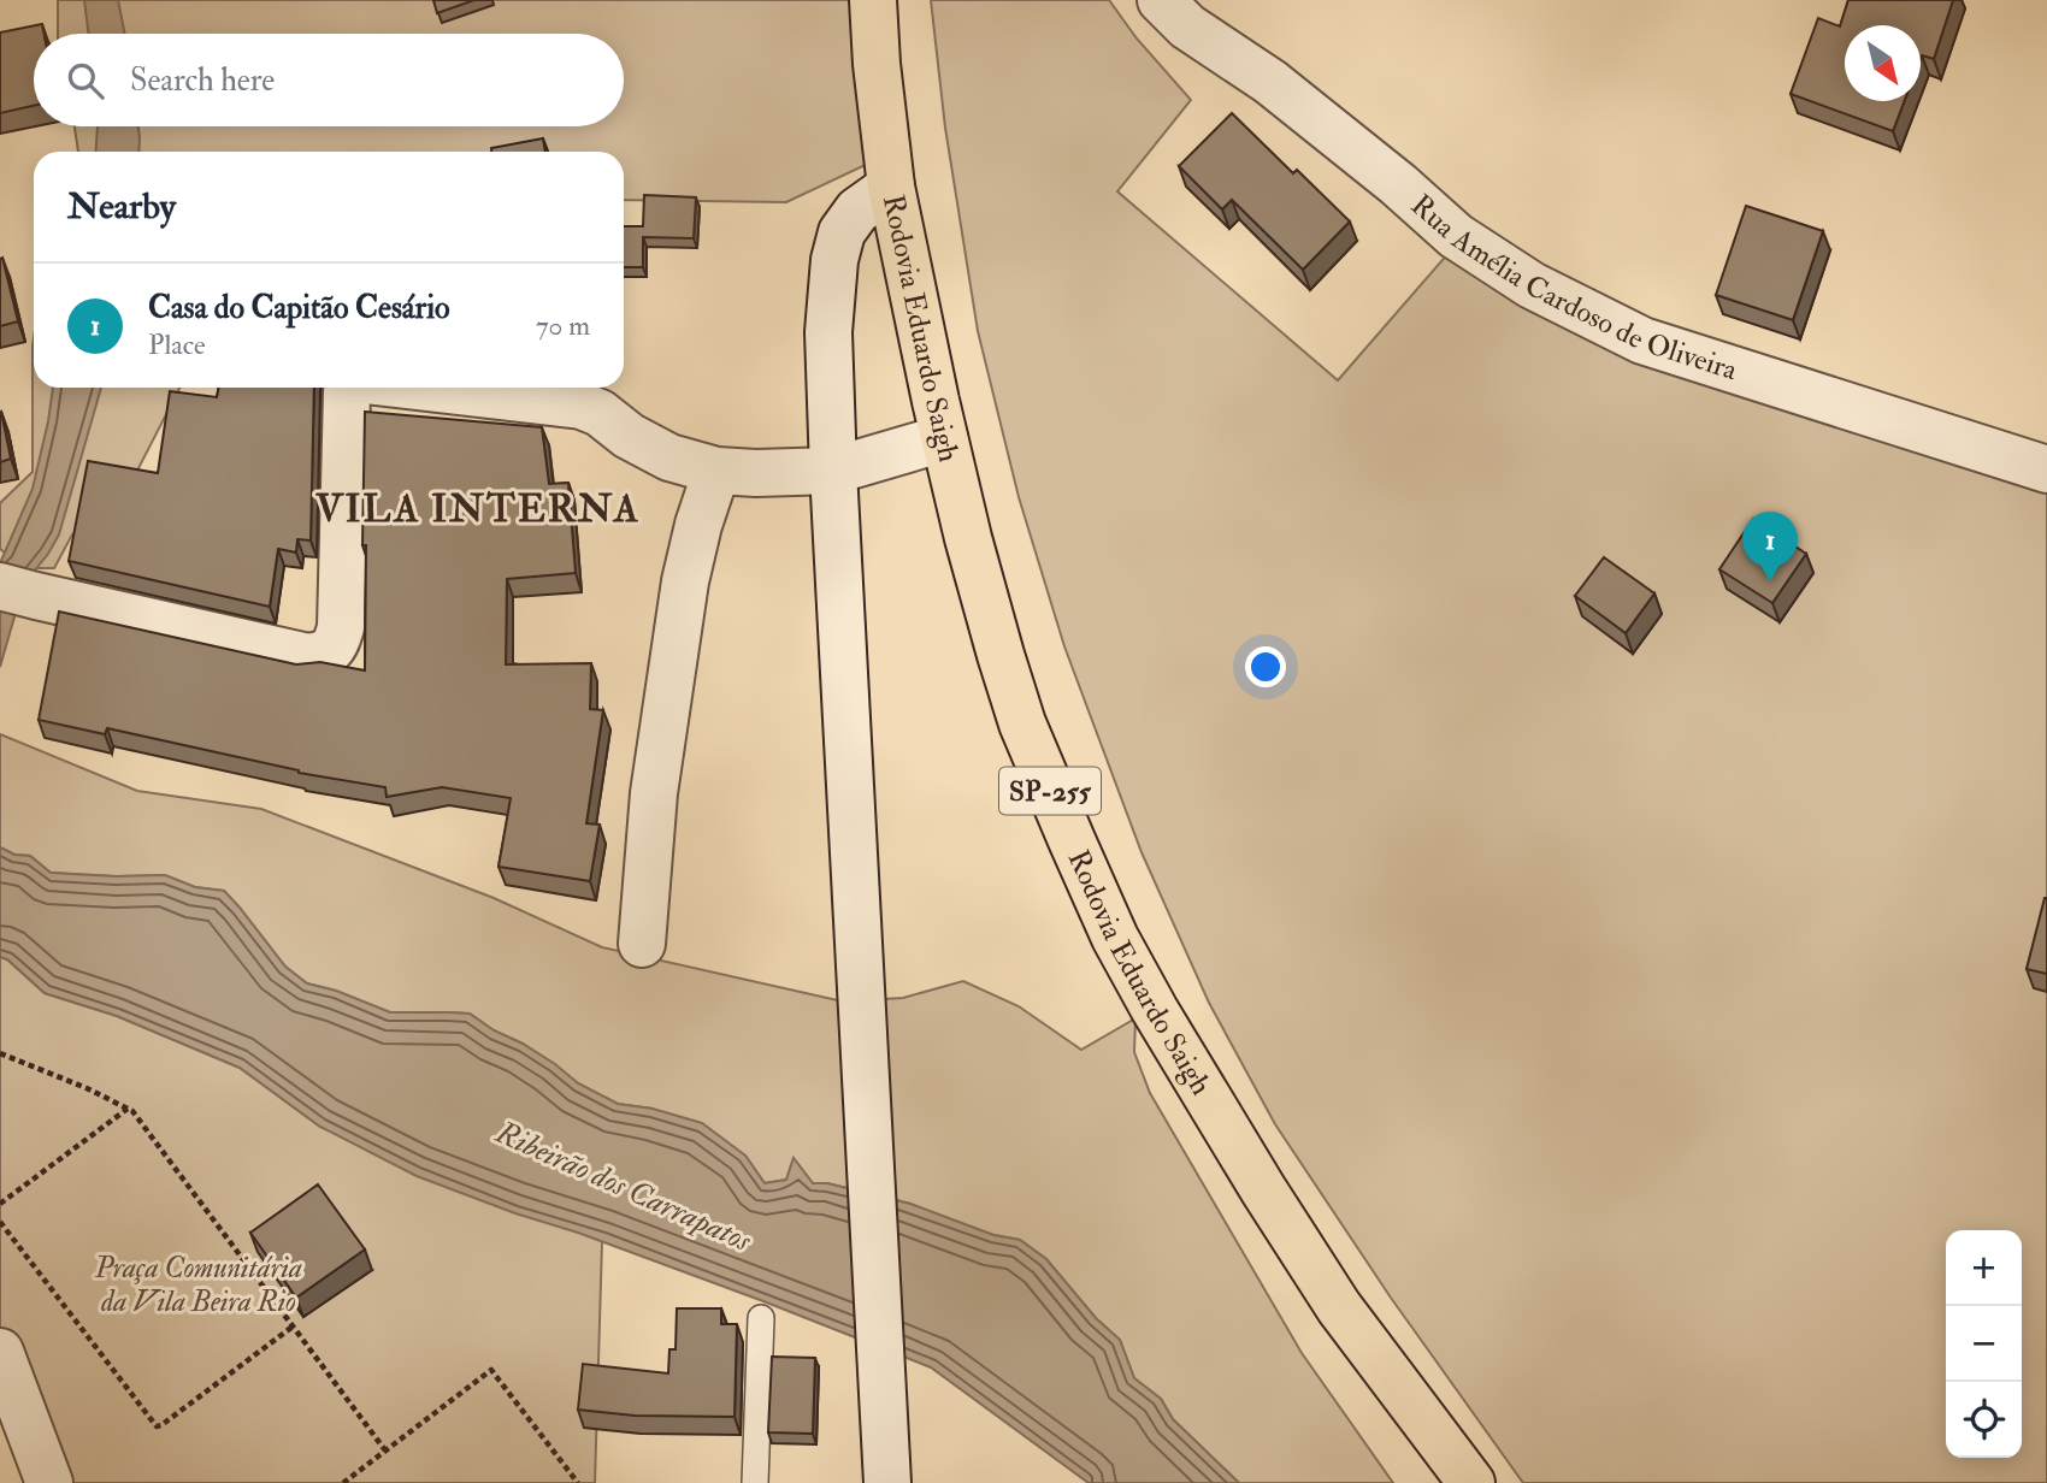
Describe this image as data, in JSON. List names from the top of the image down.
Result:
{
  "streets": {
    "highway": ["Rodovia Eduardo Saigh", "SP-255"],
    "street": ["Rua Amélia Cardoso de Oliveira"]
  },
  "districts": ["VILA INTERNA"],
  "water": ["Ribeirão dos Carrapatos"],
  "parks": ["Praça Comunitária da Vila Beira Rio"],
  "north": "bottom right",
  "page": {
    "search": "Search here",
    "heading": "Nearby",
    "list": [
      {
        "mark": "1",
        "name": "Casa do Capitão Cesário",
        "note": "Place",
        "value": "70 m"
      }
    ],
    "pins": "1",
    "map_buttons": ["+", "−"]
  }
}
